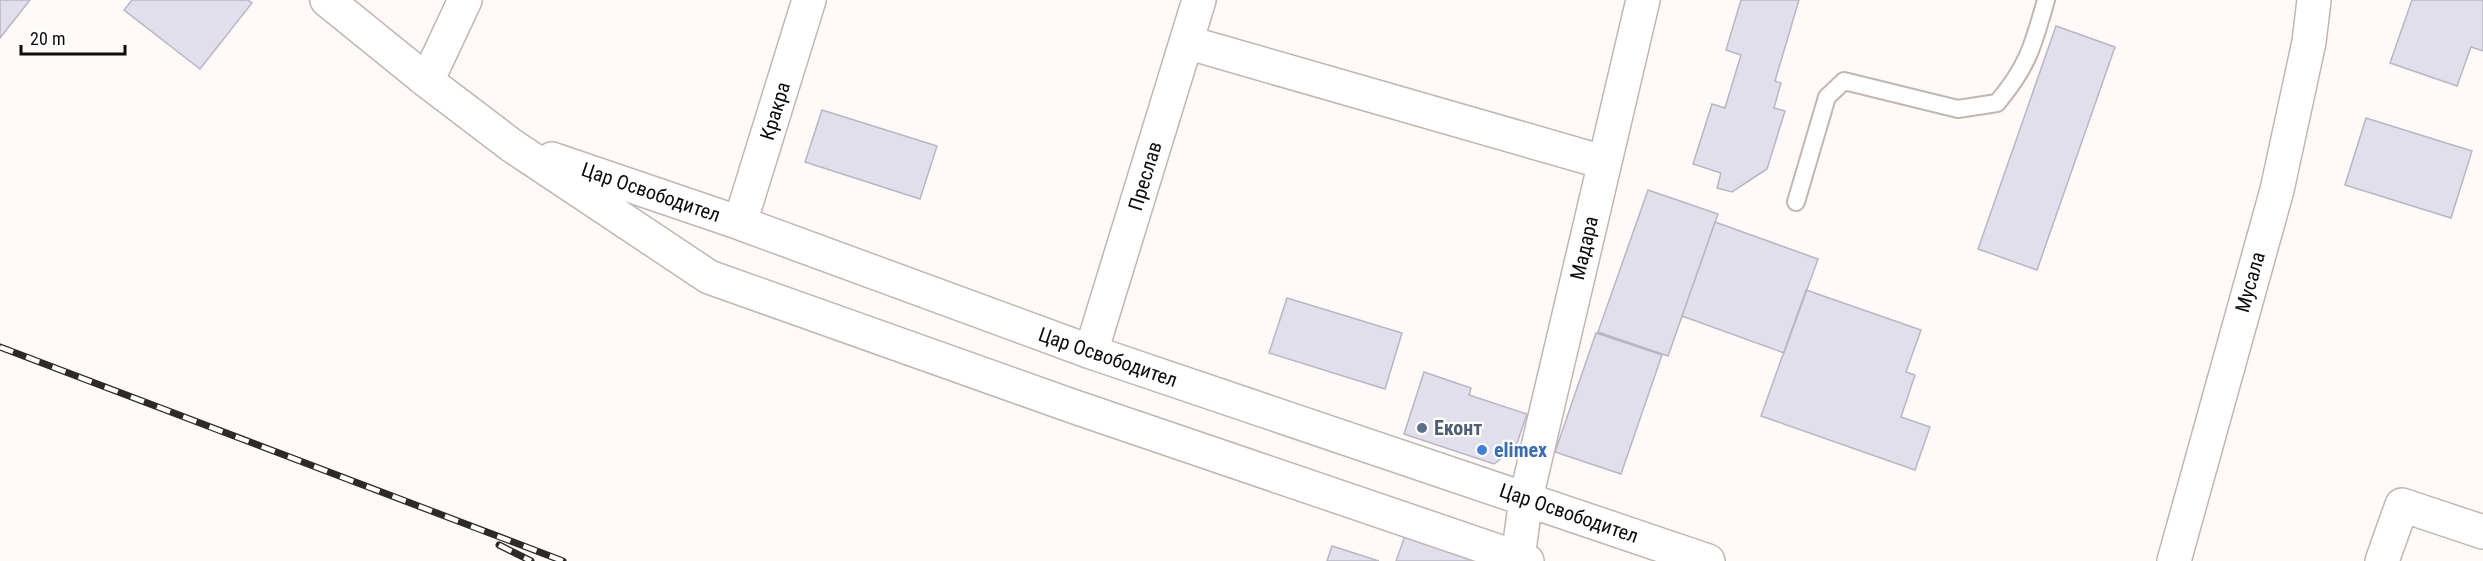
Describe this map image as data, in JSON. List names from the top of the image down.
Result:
{
  "streets": {
    "street": [
      "Кракра",
      "Преслав",
      "Цар Освободител",
      "Мадара",
      "Мусала"
    ]
  },
  "crossings": [
    ["Кракра", "Цар Освободител"],
    ["Преслав", "Цар Освободител"],
    ["Цар Освободител", "Мадара"]
  ],
  "places": ["Еконт", "elimex"],
  "scale_bar": "20 m"
}
